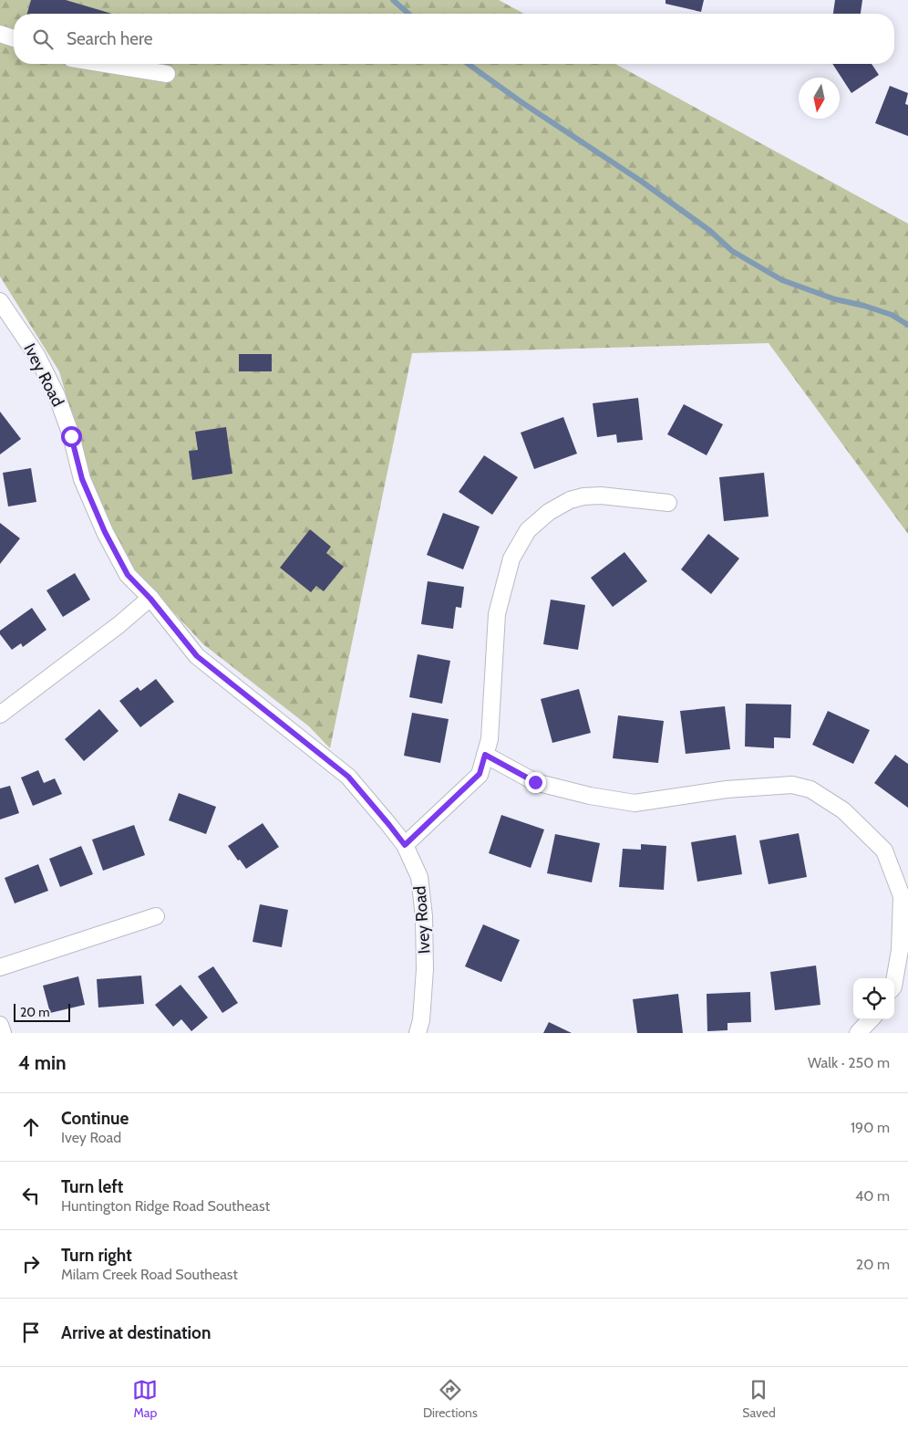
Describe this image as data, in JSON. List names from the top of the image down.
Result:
{
  "streets": {
    "street": ["Ivey Road"]
  },
  "scale_bar": "20 m",
  "north": "bottom",
  "page": {
    "search": "Search here",
    "scale": "20 m",
    "heading": ["4 min", "Walk · 250 m"],
    "list": [
      ["Continue", "Ivey Road", "190 m"],
      ["Turn left", "Huntington Ridge Road Southeast", "40 m"],
      ["Turn right", "Milam Creek Road Southeast", "20 m"],
      "Arrive at destination"
    ],
    "nav": ["Map", "Directions", "Saved"]
  }
}
